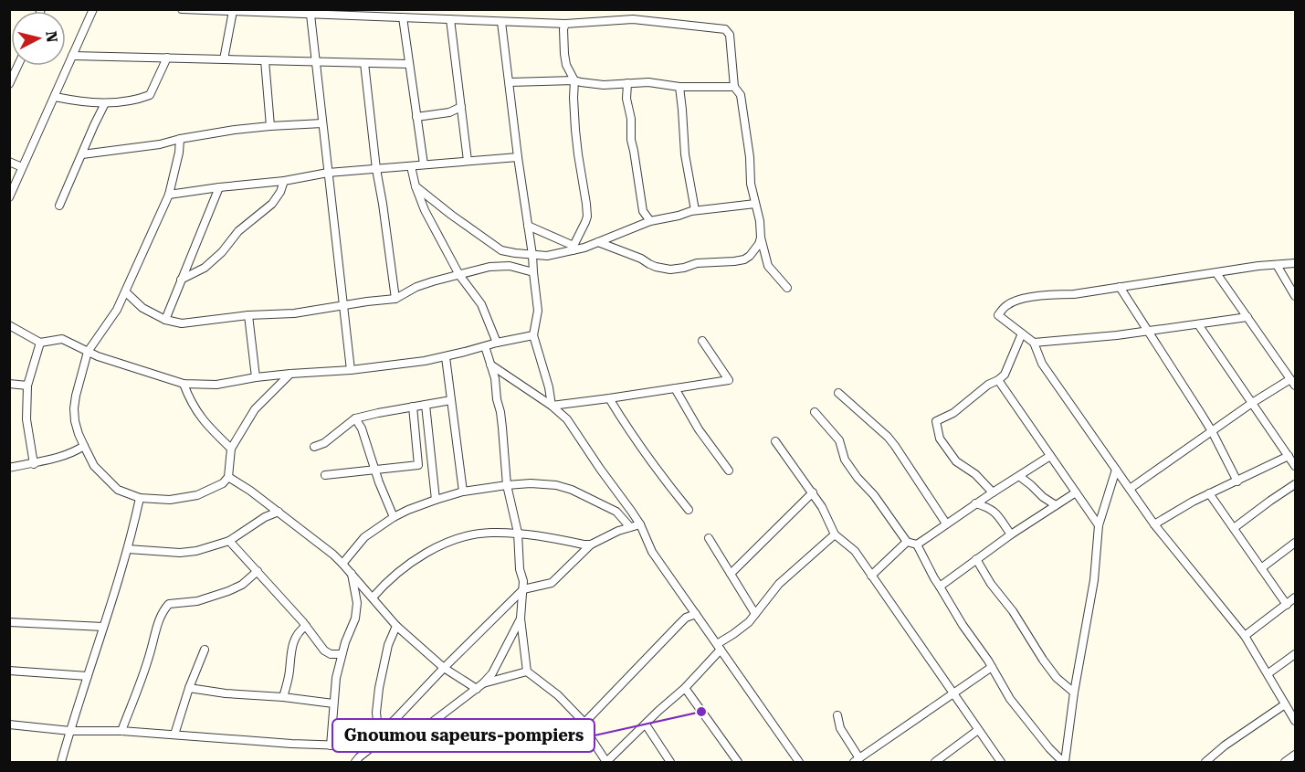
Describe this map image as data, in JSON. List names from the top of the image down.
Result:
{
  "places": ["Gnoumou sapeurs-pompiers"],
  "north": "right"
}
